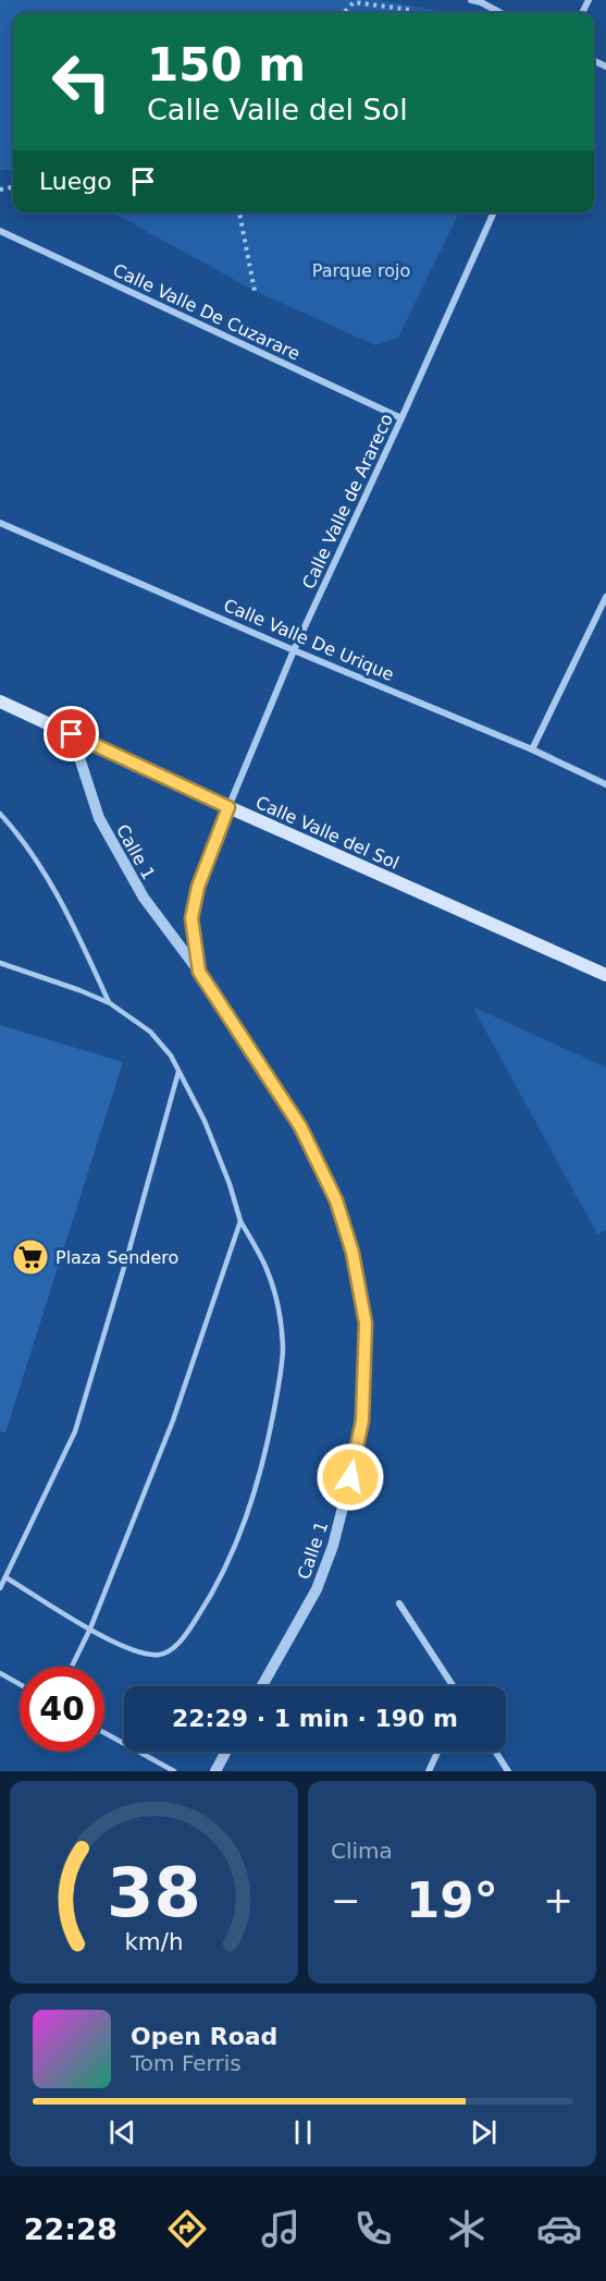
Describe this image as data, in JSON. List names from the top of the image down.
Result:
{
  "streets": {
    "main road": ["Calle Valle del Sol"],
    "street": [
      "Calle Valle De Cuzarare",
      "Calle Valle de Arareco",
      "Calle Valle De Urique",
      "Calle 1"
    ]
  },
  "crossings": [
    ["Calle Valle De Cuzarare", "Calle Valle de Arareco"],
    ["Calle Valle de Arareco", "Calle Valle De Urique"],
    ["Calle Valle de Arareco", "Calle Valle del Sol"],
    ["Calle Valle de Arareco", "Calle 1"],
    ["Calle Valle del Sol", "Calle 1"]
  ],
  "parks": ["Parque rojo"],
  "places": {
    "supermarket": ["Plaza Sendero"]
  },
  "page": {
    "turn": ["150 m", "Calle Valle del Sol"],
    "then": "Luego",
    "limit": "40",
    "trip": "22:29 · 1 min · 190 m",
    "tile": "Clima",
    "heat": ["−", "19°", "+"],
    "song": ["Open Road", "Tom Ferris"],
    "tabs": "22:28",
    "gauge": ["38", "km/h"]
  }
}
